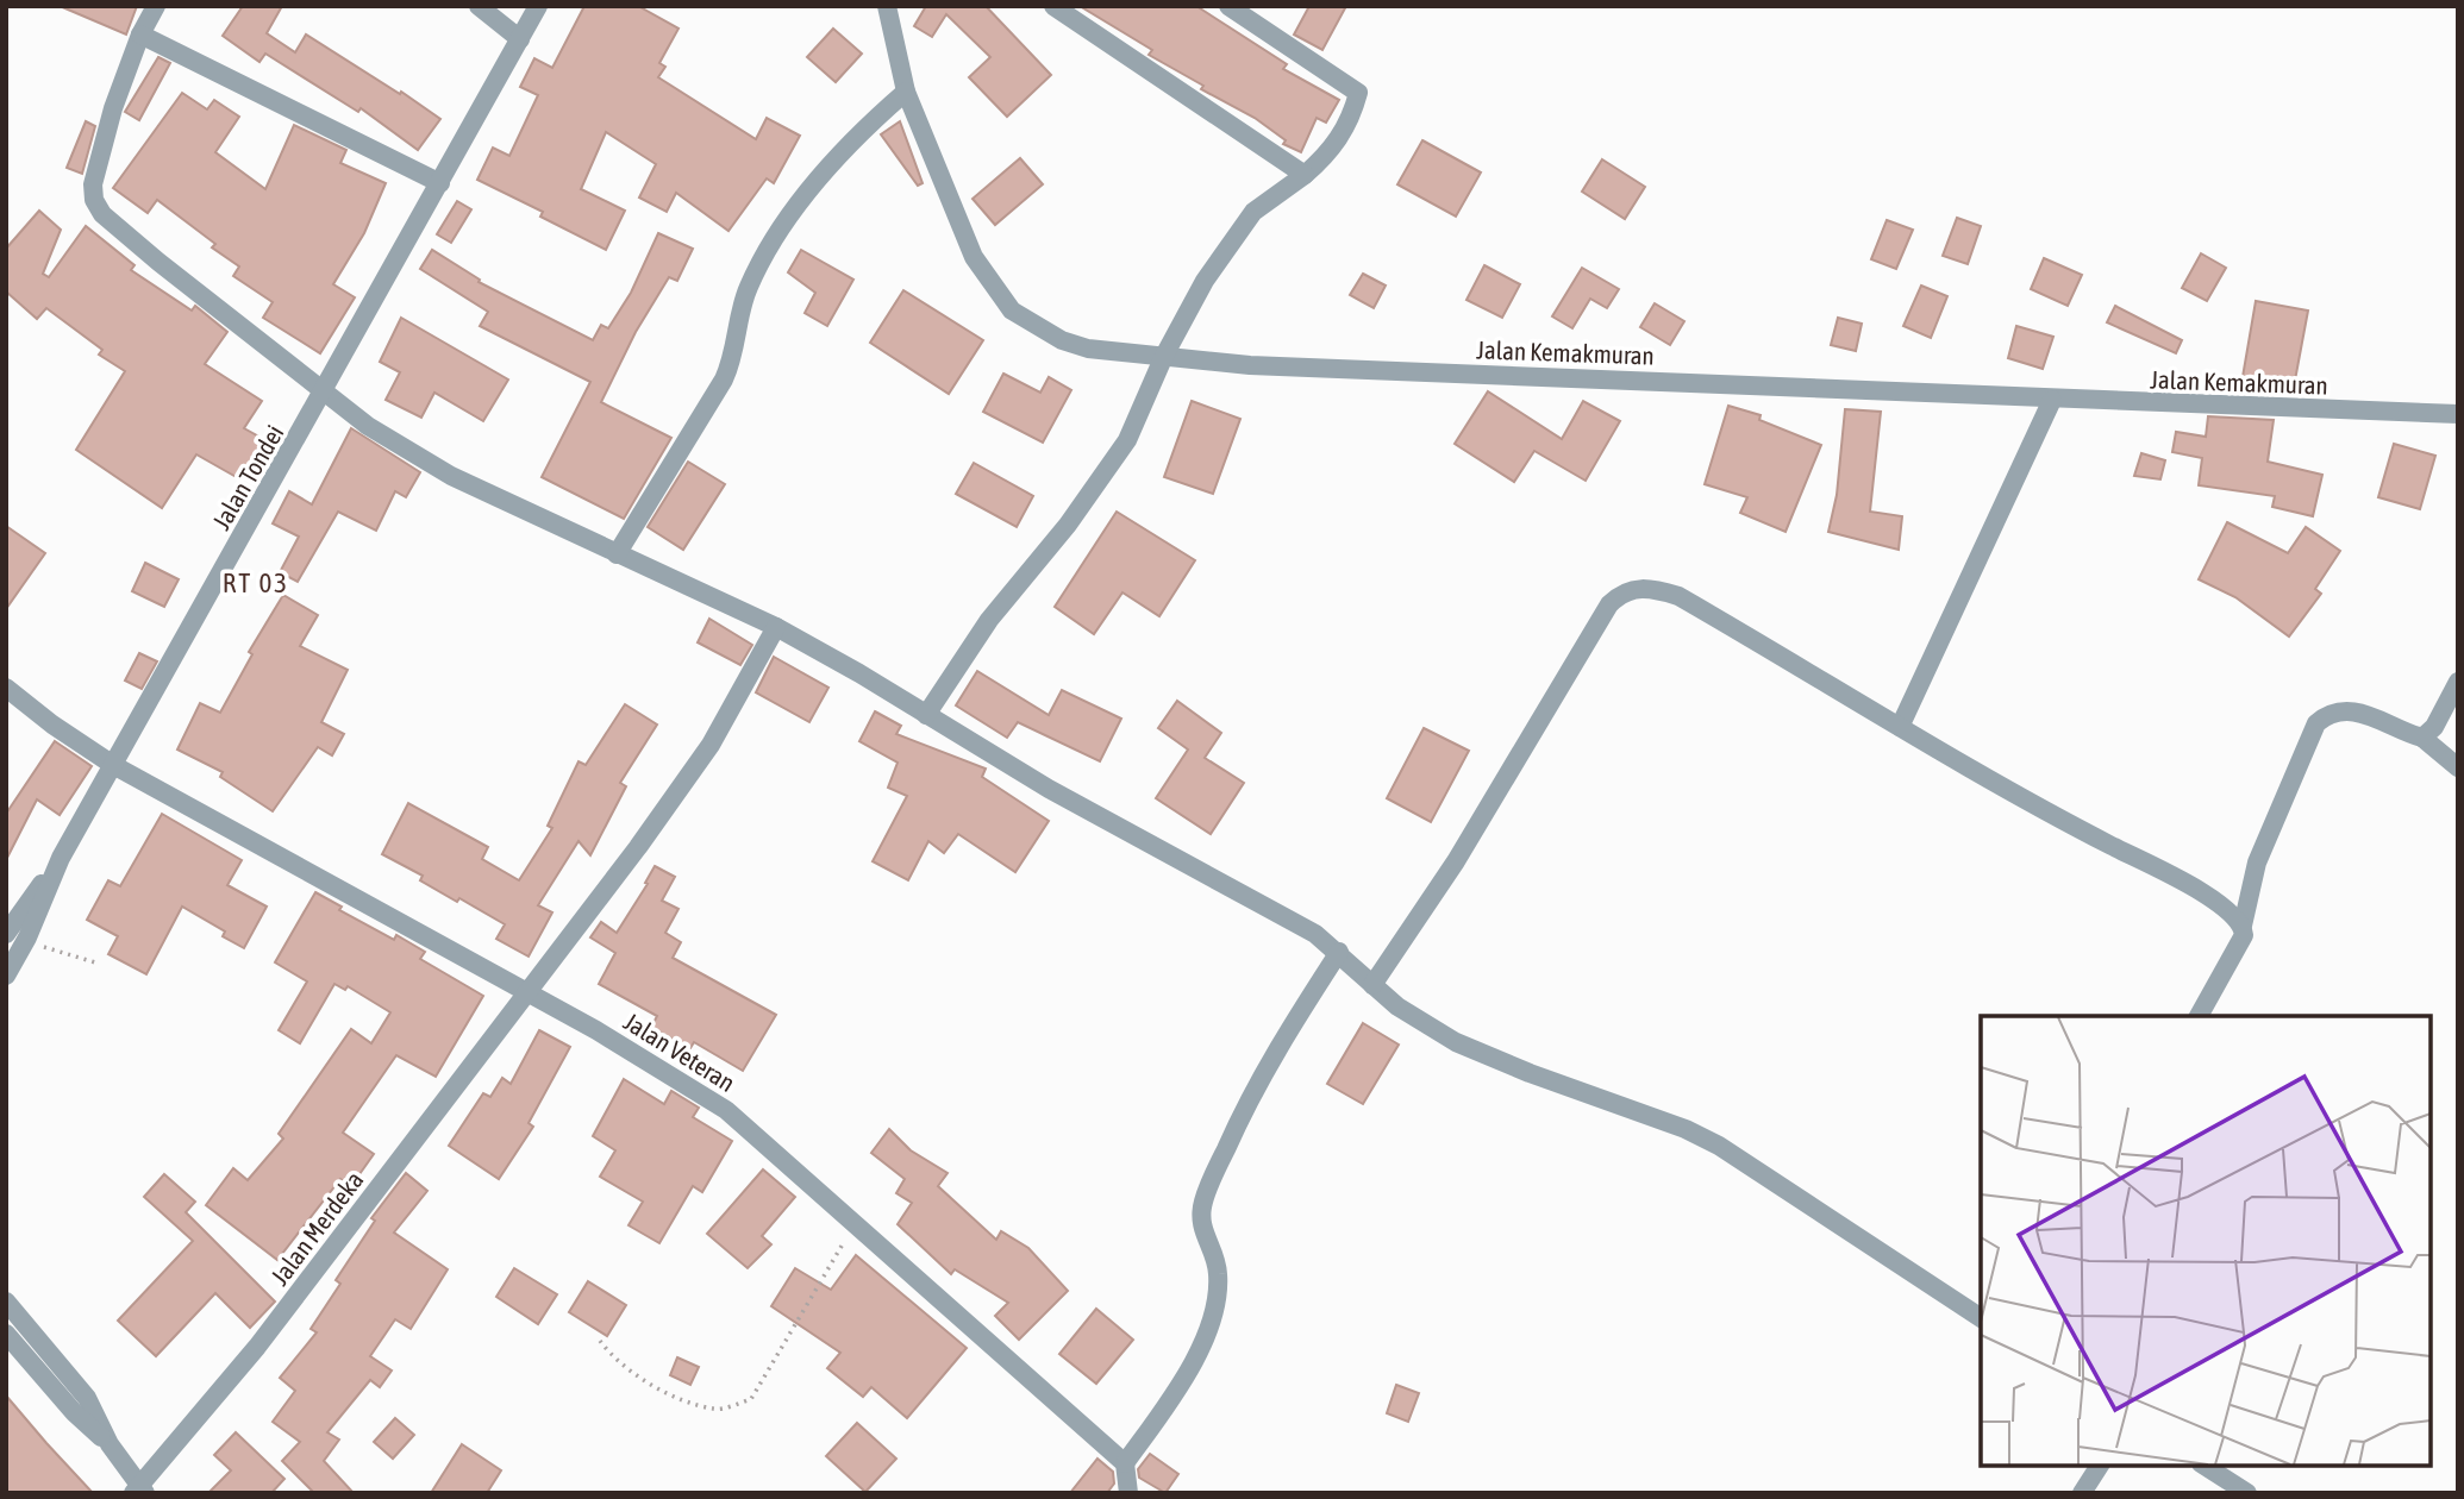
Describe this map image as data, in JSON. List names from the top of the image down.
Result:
{
  "streets": {
    "street": [
      "Jalan Kemakmuran",
      "Jalan Tondei",
      "Jalan Veteran",
      "Jalan Merdeka"
    ]
  },
  "crossings": [
    ["Jalan Tondei", "Jalan Veteran"],
    ["Jalan Veteran", "Jalan Merdeka"]
  ],
  "districts": ["RT 03"]
}
